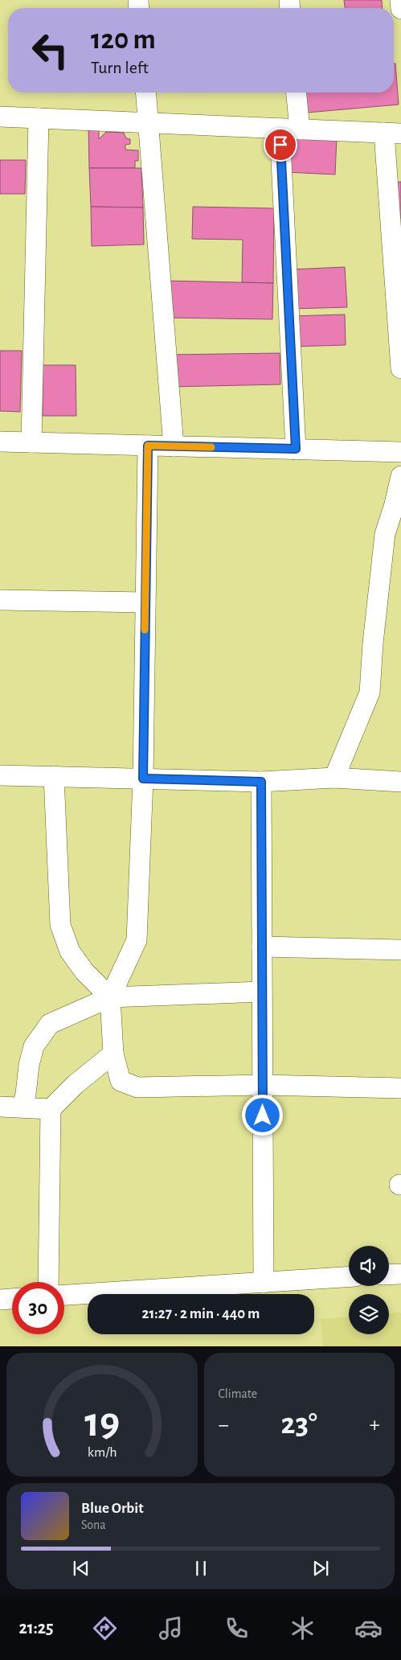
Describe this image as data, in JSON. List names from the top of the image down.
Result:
{
  "page": {
    "turn": ["120 m", "Turn left"],
    "limit": "30",
    "trip": "21:27 · 2 min · 440 m",
    "tile": "Climate",
    "heat": ["−", "23°", "+"],
    "song": ["Blue Orbit", "Sona"],
    "tabs": "21:25",
    "gauge": ["19", "km/h"]
  }
}
